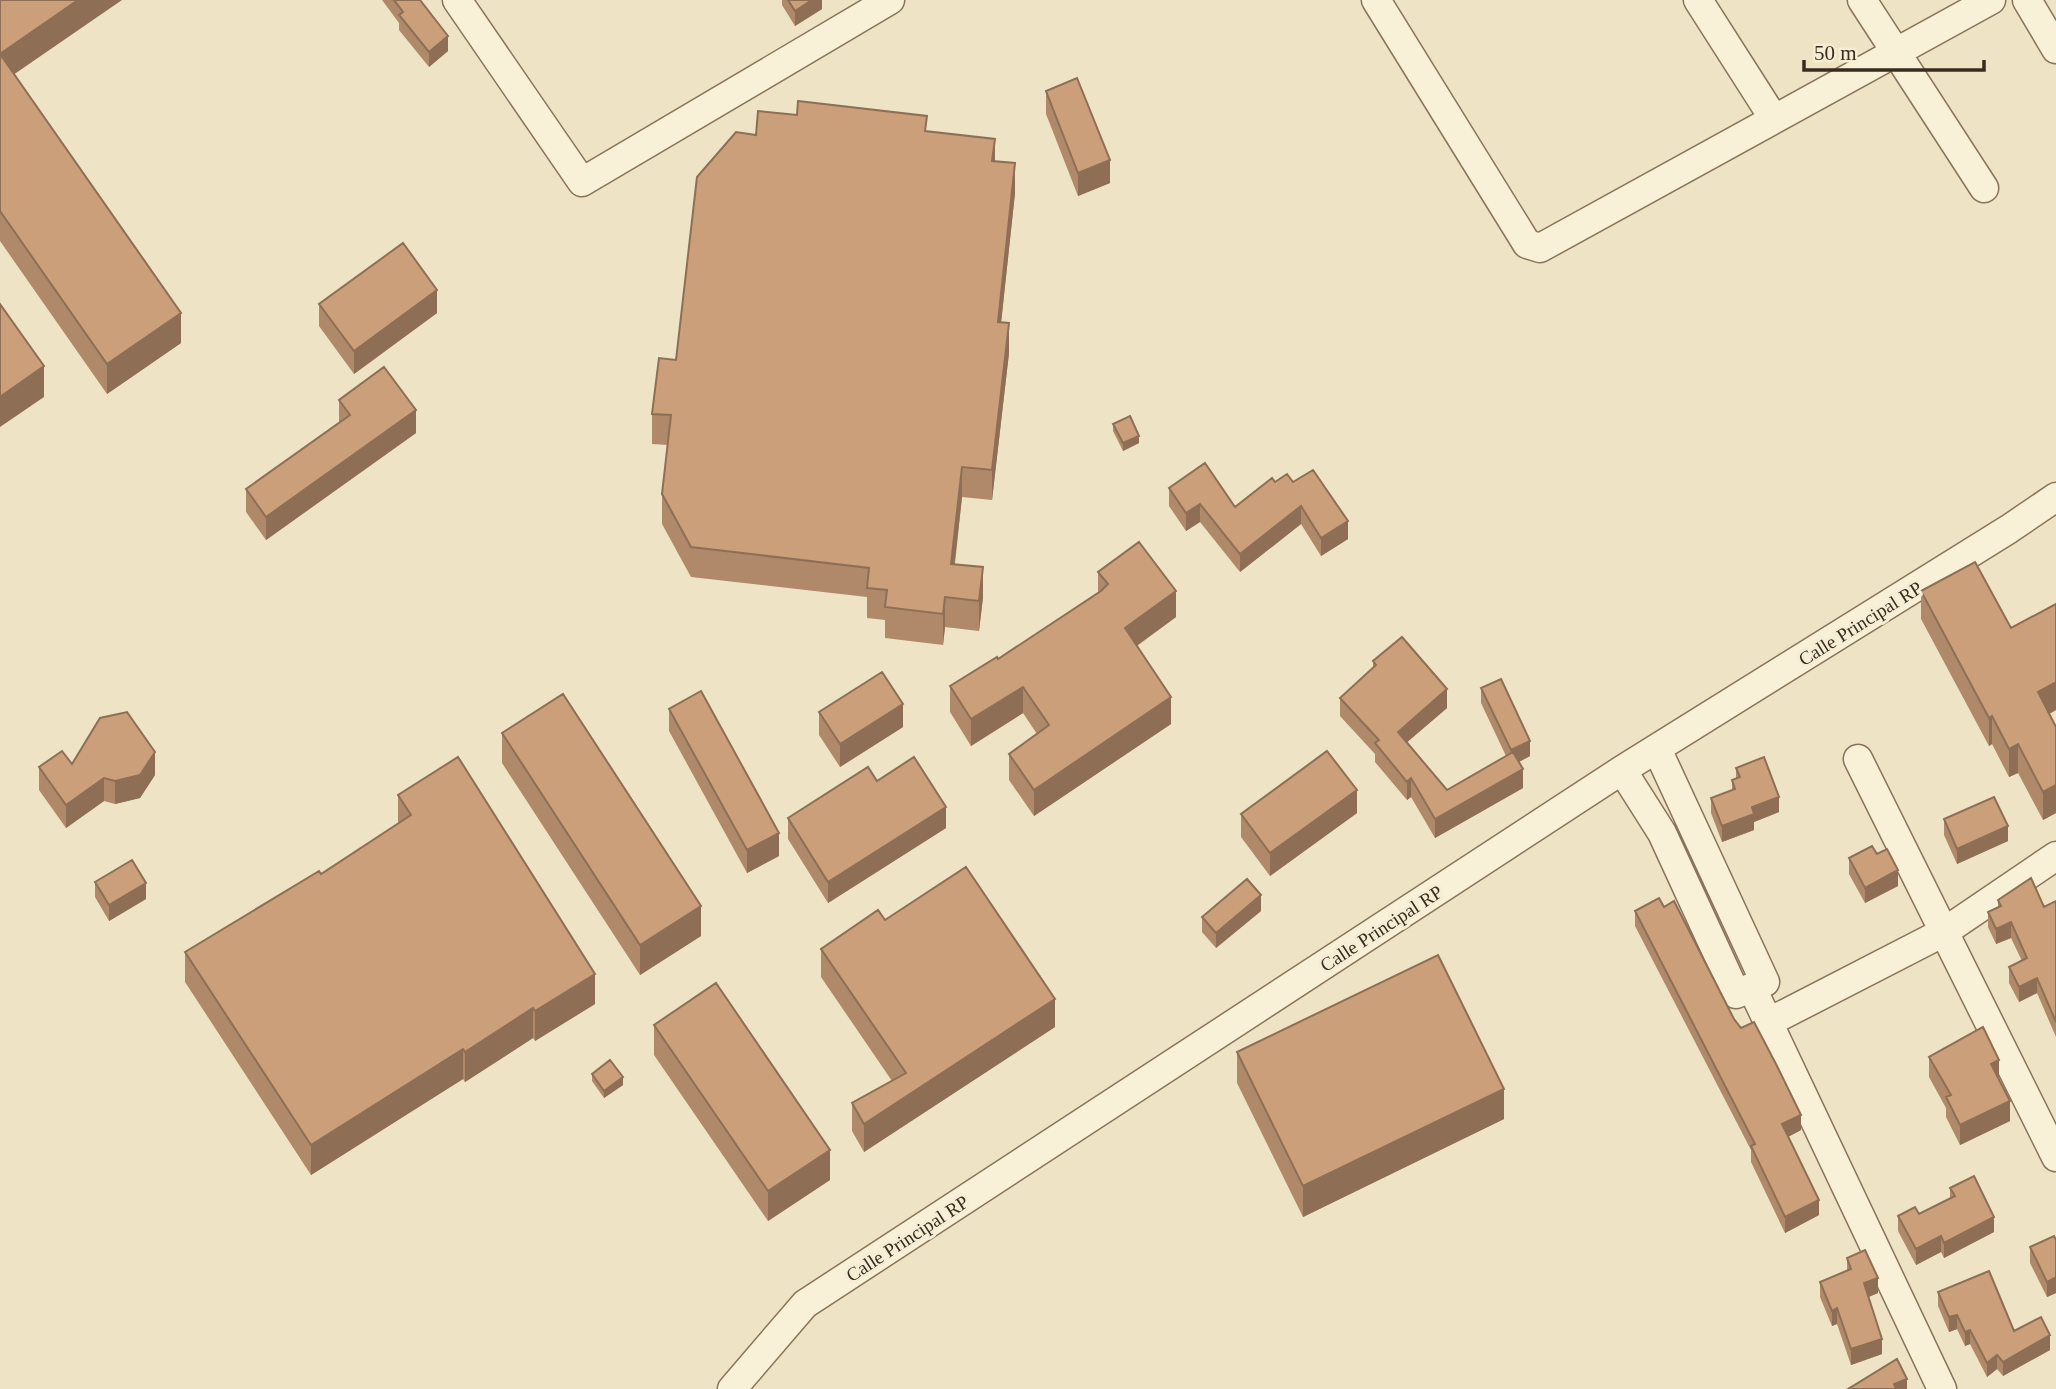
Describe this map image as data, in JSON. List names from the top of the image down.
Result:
{
  "streets": {
    "street": ["Calle Principal RP"]
  },
  "scale_bar": "50 m"
}
